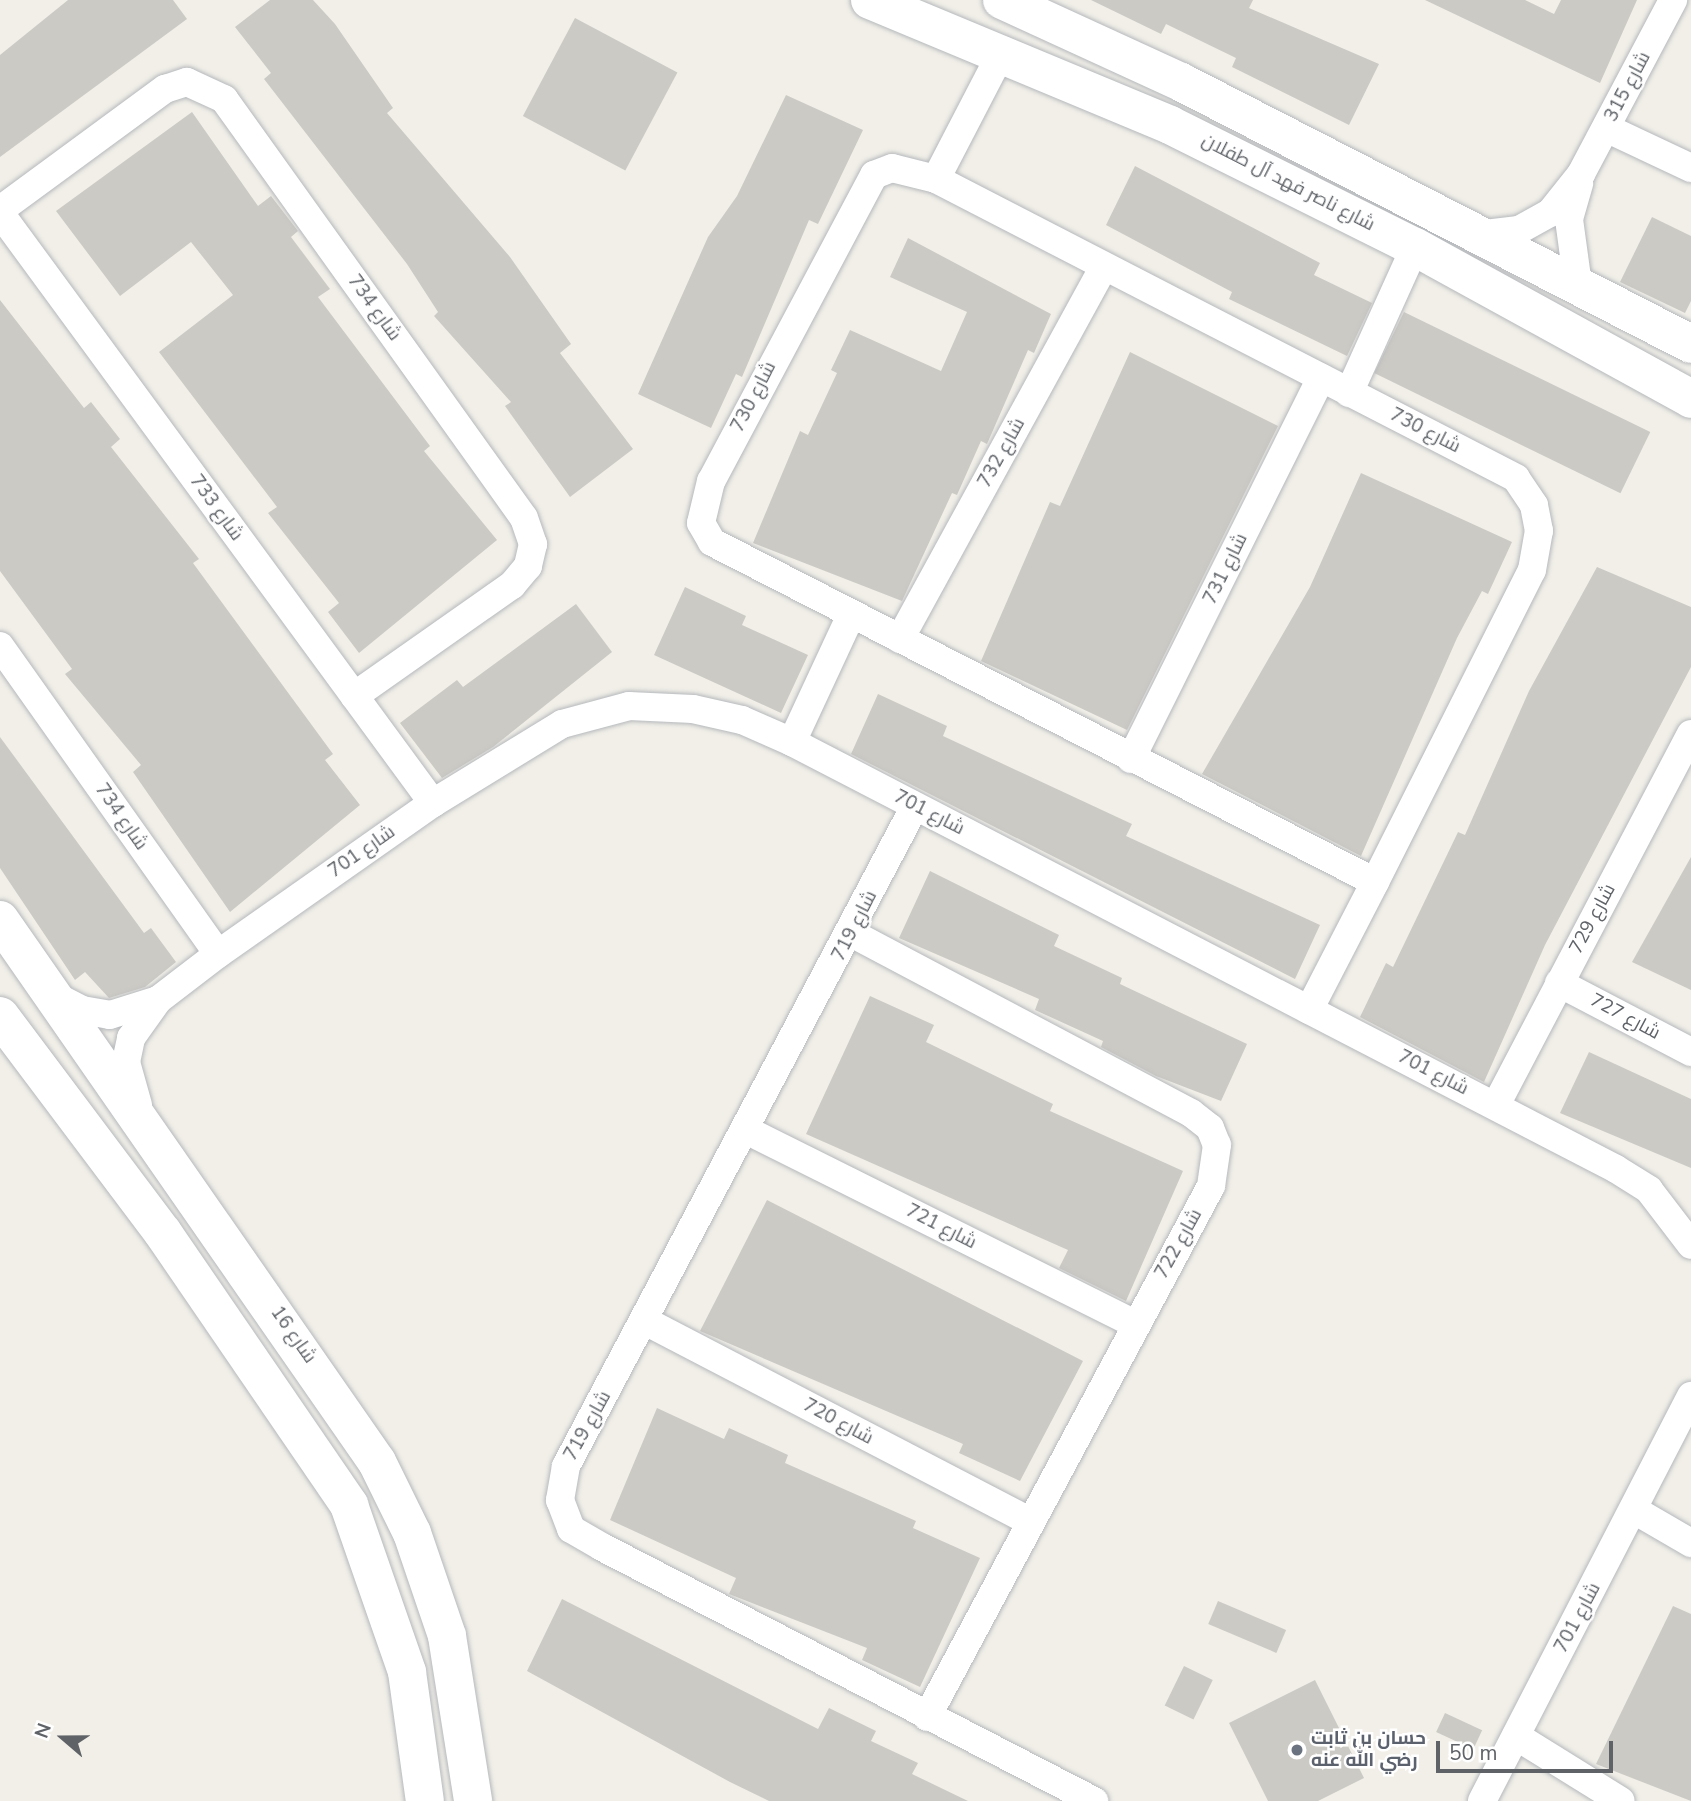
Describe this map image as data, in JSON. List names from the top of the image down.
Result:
{
  "streets": {
    "street": [
      "شارع 315",
      "شارع ناصر فهد آل طفلان",
      "شارع 734",
      "شارع 730",
      "شارع 732",
      "شارع 733",
      "شارع 731",
      "شارع 701",
      "شارع 729",
      "شارع 719",
      "شارع 727",
      "شارع 721",
      "شارع 722",
      "شارع 16",
      "شارع 720"
    ]
  },
  "crossings": [
    ["شارع 734", "شارع 733"],
    ["شارع 734", "شارع 701"],
    ["شارع 730", "شارع 732"],
    ["شارع 730", "شارع 731"],
    ["شارع 730", "شارع 701"],
    ["شارع 733", "شارع 701"],
    ["شارع 701", "شارع 729"],
    ["شارع 701", "شارع 719"],
    ["شارع 701", "شارع 16"],
    ["شارع 729", "شارع 727"],
    ["شارع 719", "شارع 721"],
    ["شارع 719", "شارع 722"],
    ["شارع 719", "شارع 720"],
    ["شارع 721", "شارع 722"],
    ["شارع 722", "شارع 720"]
  ],
  "places": ["حسان بن ثابت رضي الله عنه"],
  "scale_bar": "50 m",
  "north": "left"
}
